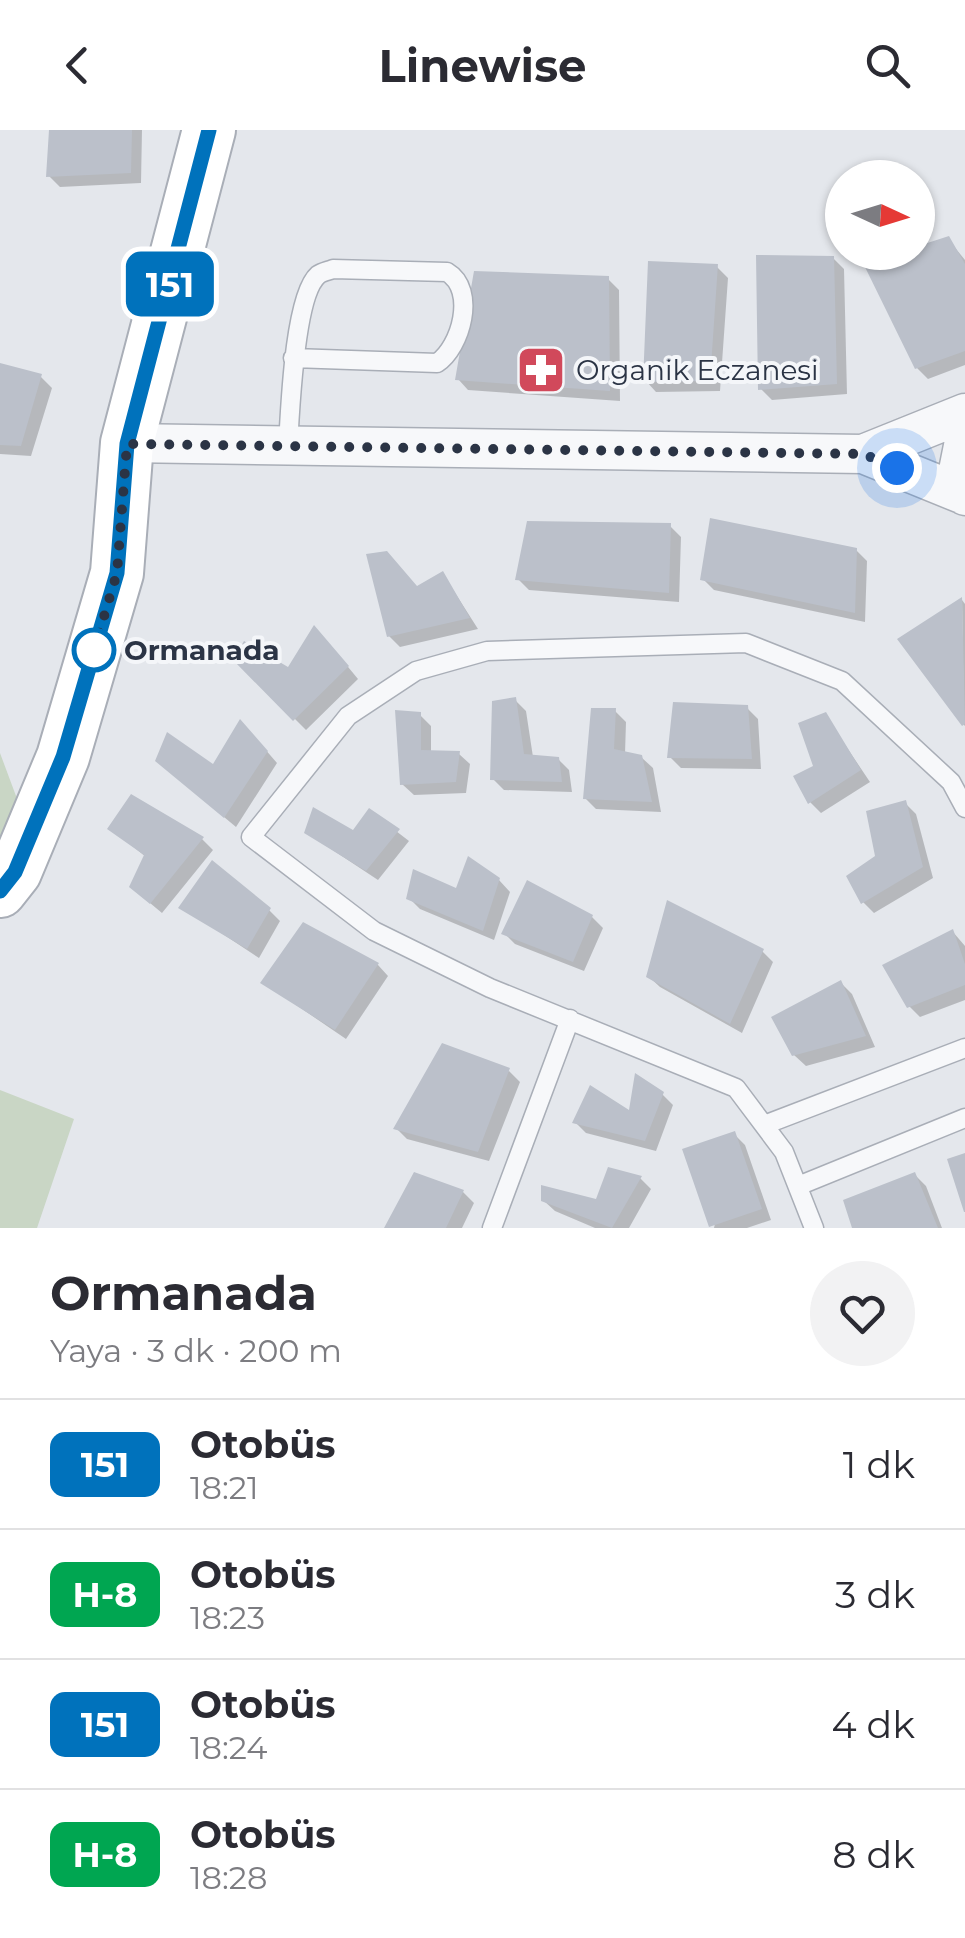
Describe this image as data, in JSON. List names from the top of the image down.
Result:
{
  "places": {
    "pharmacy": ["Organik Eczanesi"],
    "other": ["Ormanada"]
  },
  "lines": ["bus line 151"],
  "north": "right",
  "page": {
    "header": "Linewise",
    "on_map": "151",
    "heading": ["Ormanada", "Yaya · 3 dk · 200 m"],
    "list": [
      {
        "mark": "151",
        "name": "Otobüs",
        "note": "18:21",
        "value": "1 dk"
      },
      {
        "mark": "H-8",
        "name": "Otobüs",
        "note": "18:23",
        "value": "3 dk"
      },
      {
        "mark": "151",
        "name": "Otobüs",
        "note": "18:24",
        "value": "4 dk"
      },
      {
        "mark": "H-8",
        "name": "Otobüs",
        "note": "18:28",
        "value": "8 dk"
      }
    ]
  }
}
